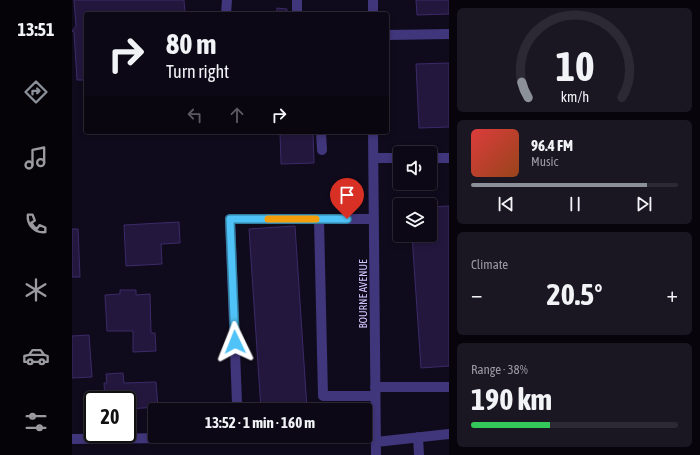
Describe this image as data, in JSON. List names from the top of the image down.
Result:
{
  "streets": {
    "street": ["BOURNE AVENUE"]
  },
  "page": {
    "tabs": "13:51",
    "turn": ["80 m", "Turn right"],
    "song": ["96.4 FM", "Music"],
    "tile": [
      "Climate",
      ["Range · 38%", "190 km"]
    ],
    "heat": ["−", "20.5°", "+"],
    "limit": "20",
    "trip": "13:52 · 1 min · 160 m",
    "gauge": ["10", "km/h"]
  }
}
